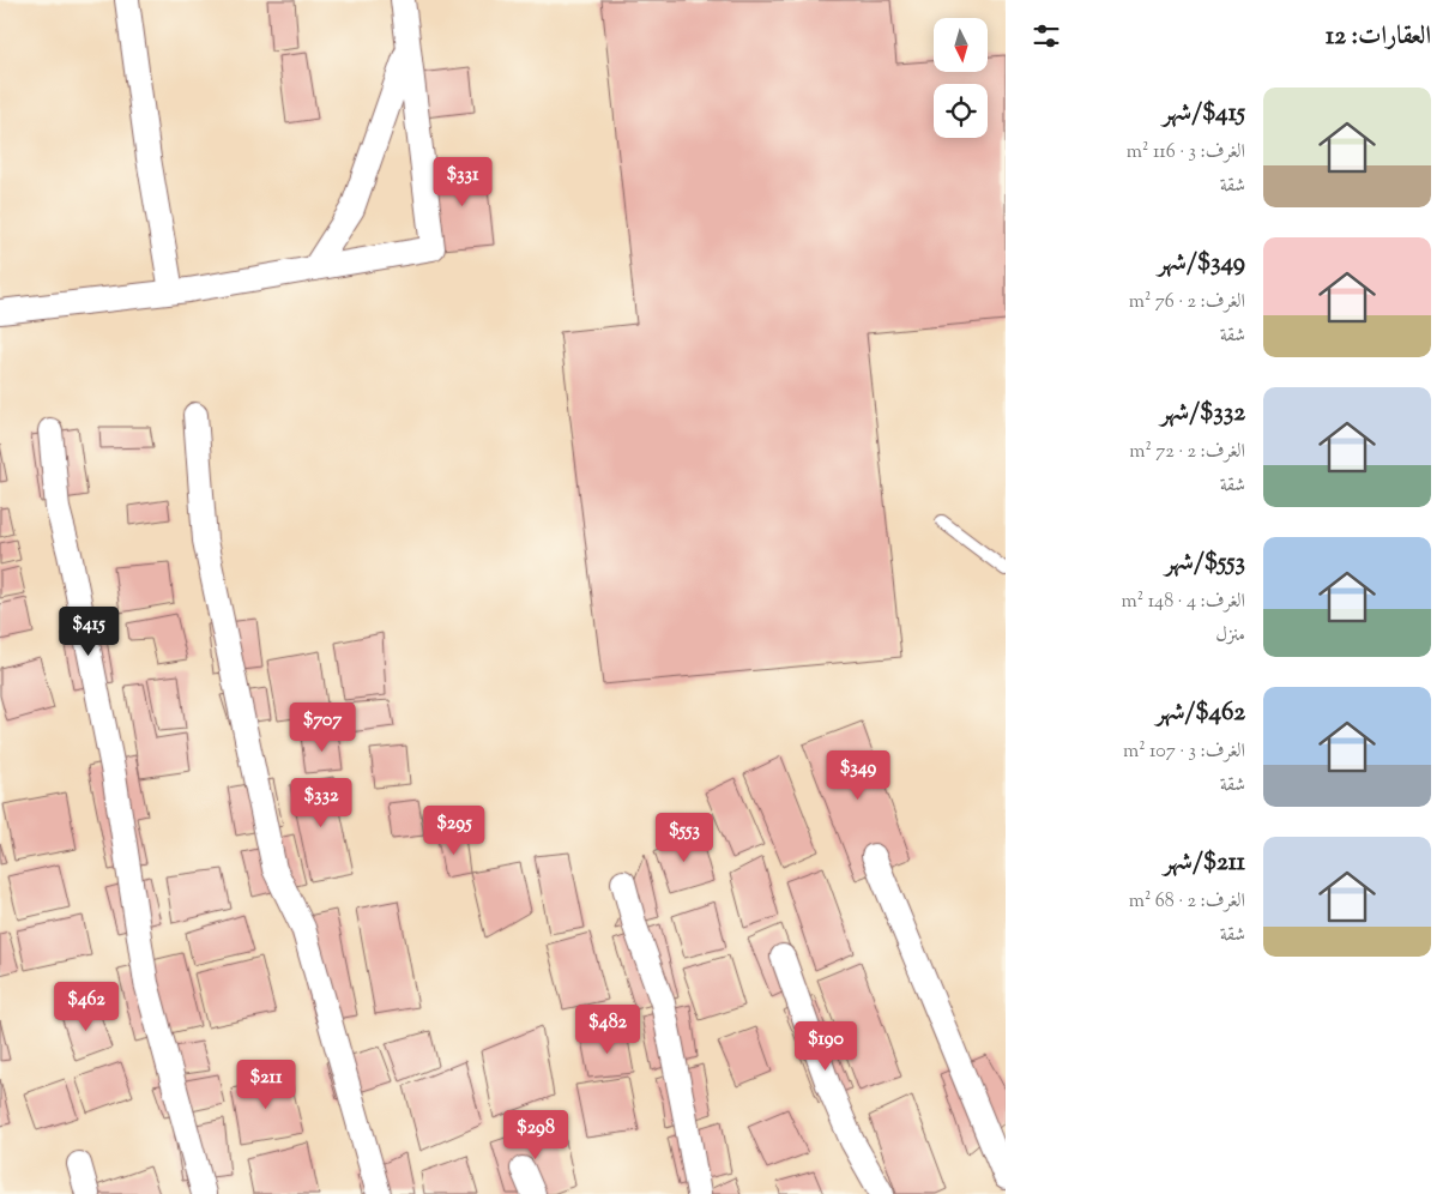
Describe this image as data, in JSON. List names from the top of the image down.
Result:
{
  "north": "bottom",
  "page": {
    "heading": "العقارات: 12",
    "list": [
      {
        "name": "$415/شهر",
        "note": "الغرف: 3 · 116 m² · شقة"
      },
      {
        "name": "$349/شهر",
        "note": "الغرف: 2 · 76 m² · شقة"
      },
      {
        "name": "$332/شهر",
        "note": "الغرف: 2 · 72 m² · شقة"
      },
      {
        "name": "$553/شهر",
        "note": "الغرف: 4 · 148 m² · منزل"
      },
      {
        "name": "$462/شهر",
        "note": "الغرف: 3 · 107 m² · شقة"
      },
      {
        "name": "$211/شهر",
        "note": "الغرف: 2 · 68 m² · شقة"
      }
    ],
    "price": [
      "$331",
      "$415",
      "$707",
      "$349",
      "$332",
      "$295",
      "$553",
      "$462",
      "$482",
      "$190",
      "$211",
      "$298"
    ]
  }
}
